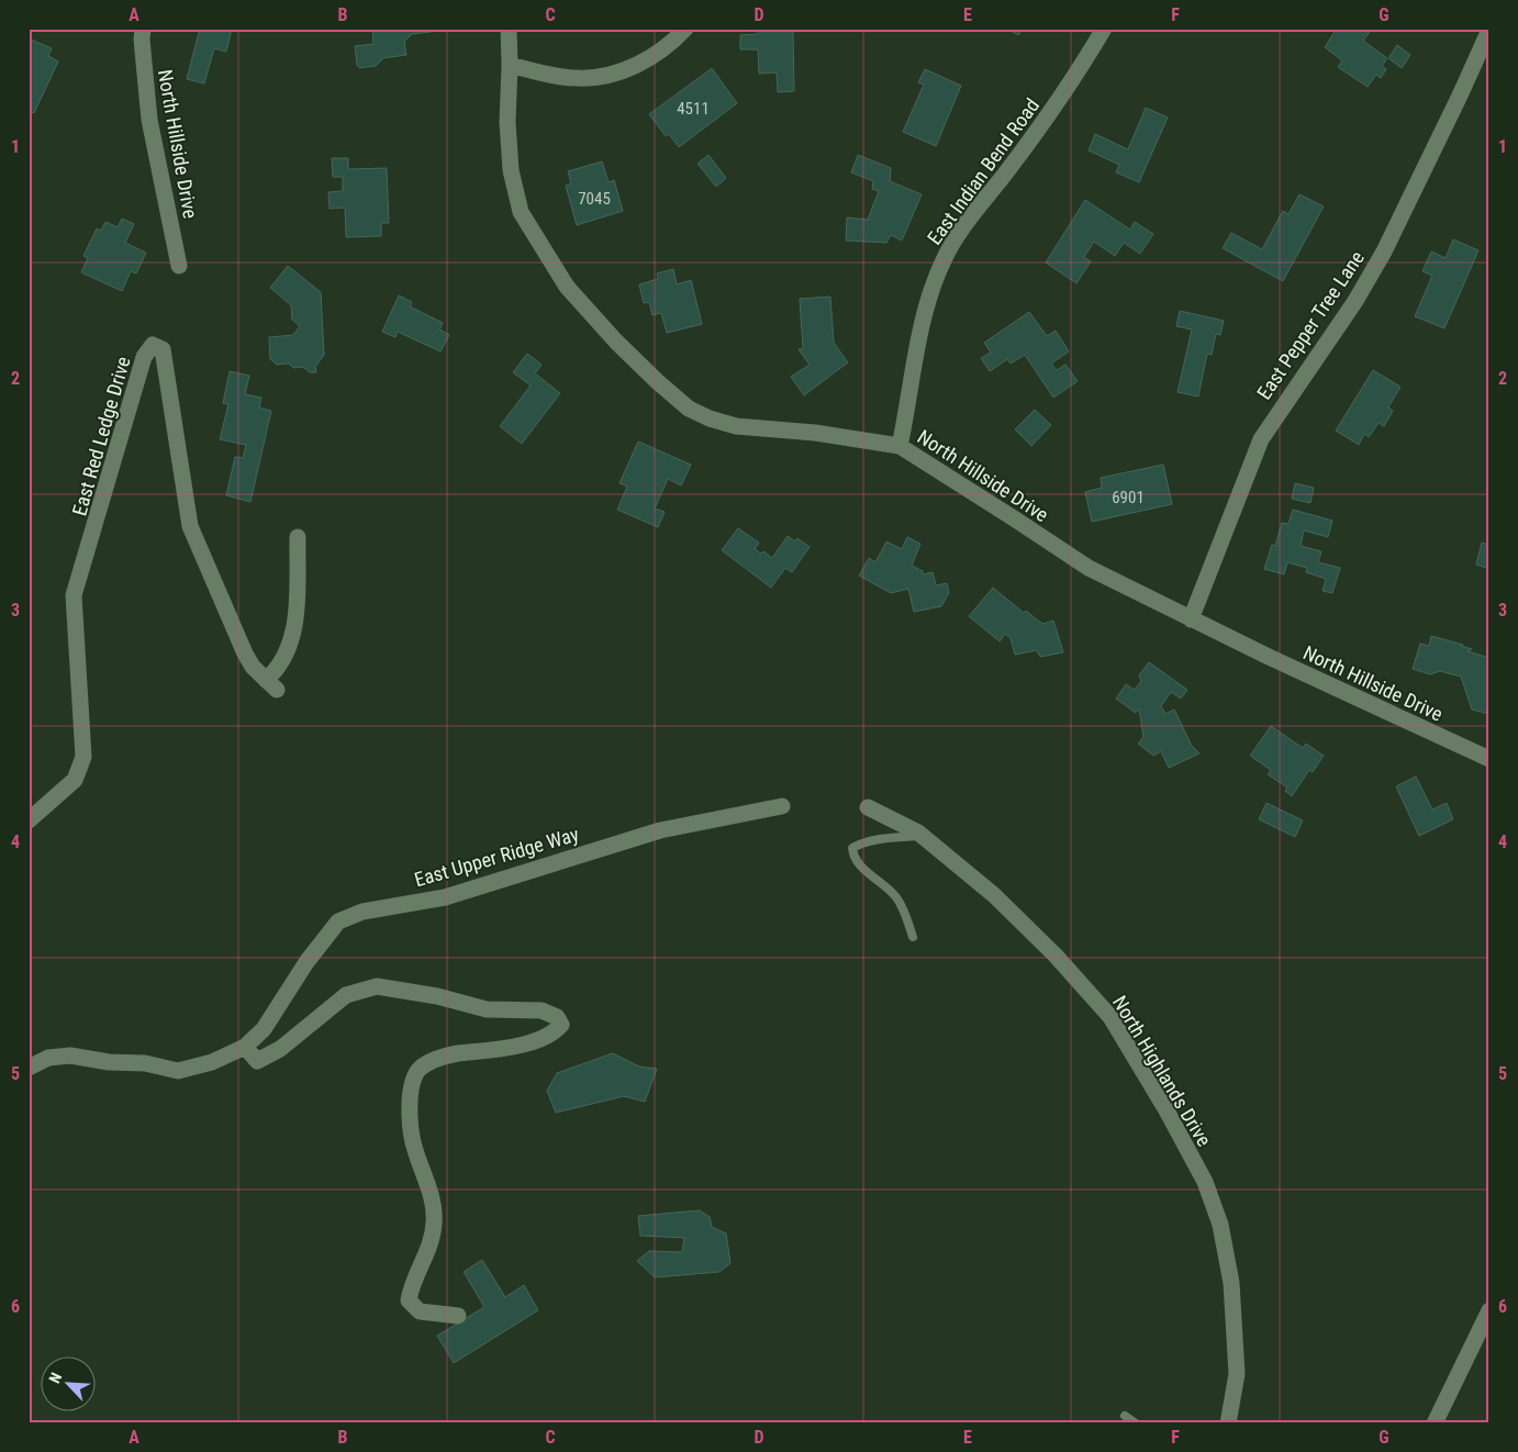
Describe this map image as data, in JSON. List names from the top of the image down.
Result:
{
  "streets": {
    "street": [
      "North Hillside Drive",
      "East Indian Bend Road",
      "East Pepper Tree Lane",
      "East Red Ledge Drive",
      "East Upper Ridge Way",
      "North Highlands Drive"
    ]
  },
  "crossings": [
    ["North Hillside Drive", "East Indian Bend Road"],
    ["North Hillside Drive", "East Pepper Tree Lane"]
  ],
  "house_numbers": ["4511", "7045", "6901"],
  "north": "top left",
  "grid": {
    "columns": [
      "A",
      "B",
      "C",
      "D",
      "E",
      "F",
      "G"
    ],
    "rows": [
      "1",
      "2",
      "3",
      "4",
      "5",
      "6"
    ]
  }
}
